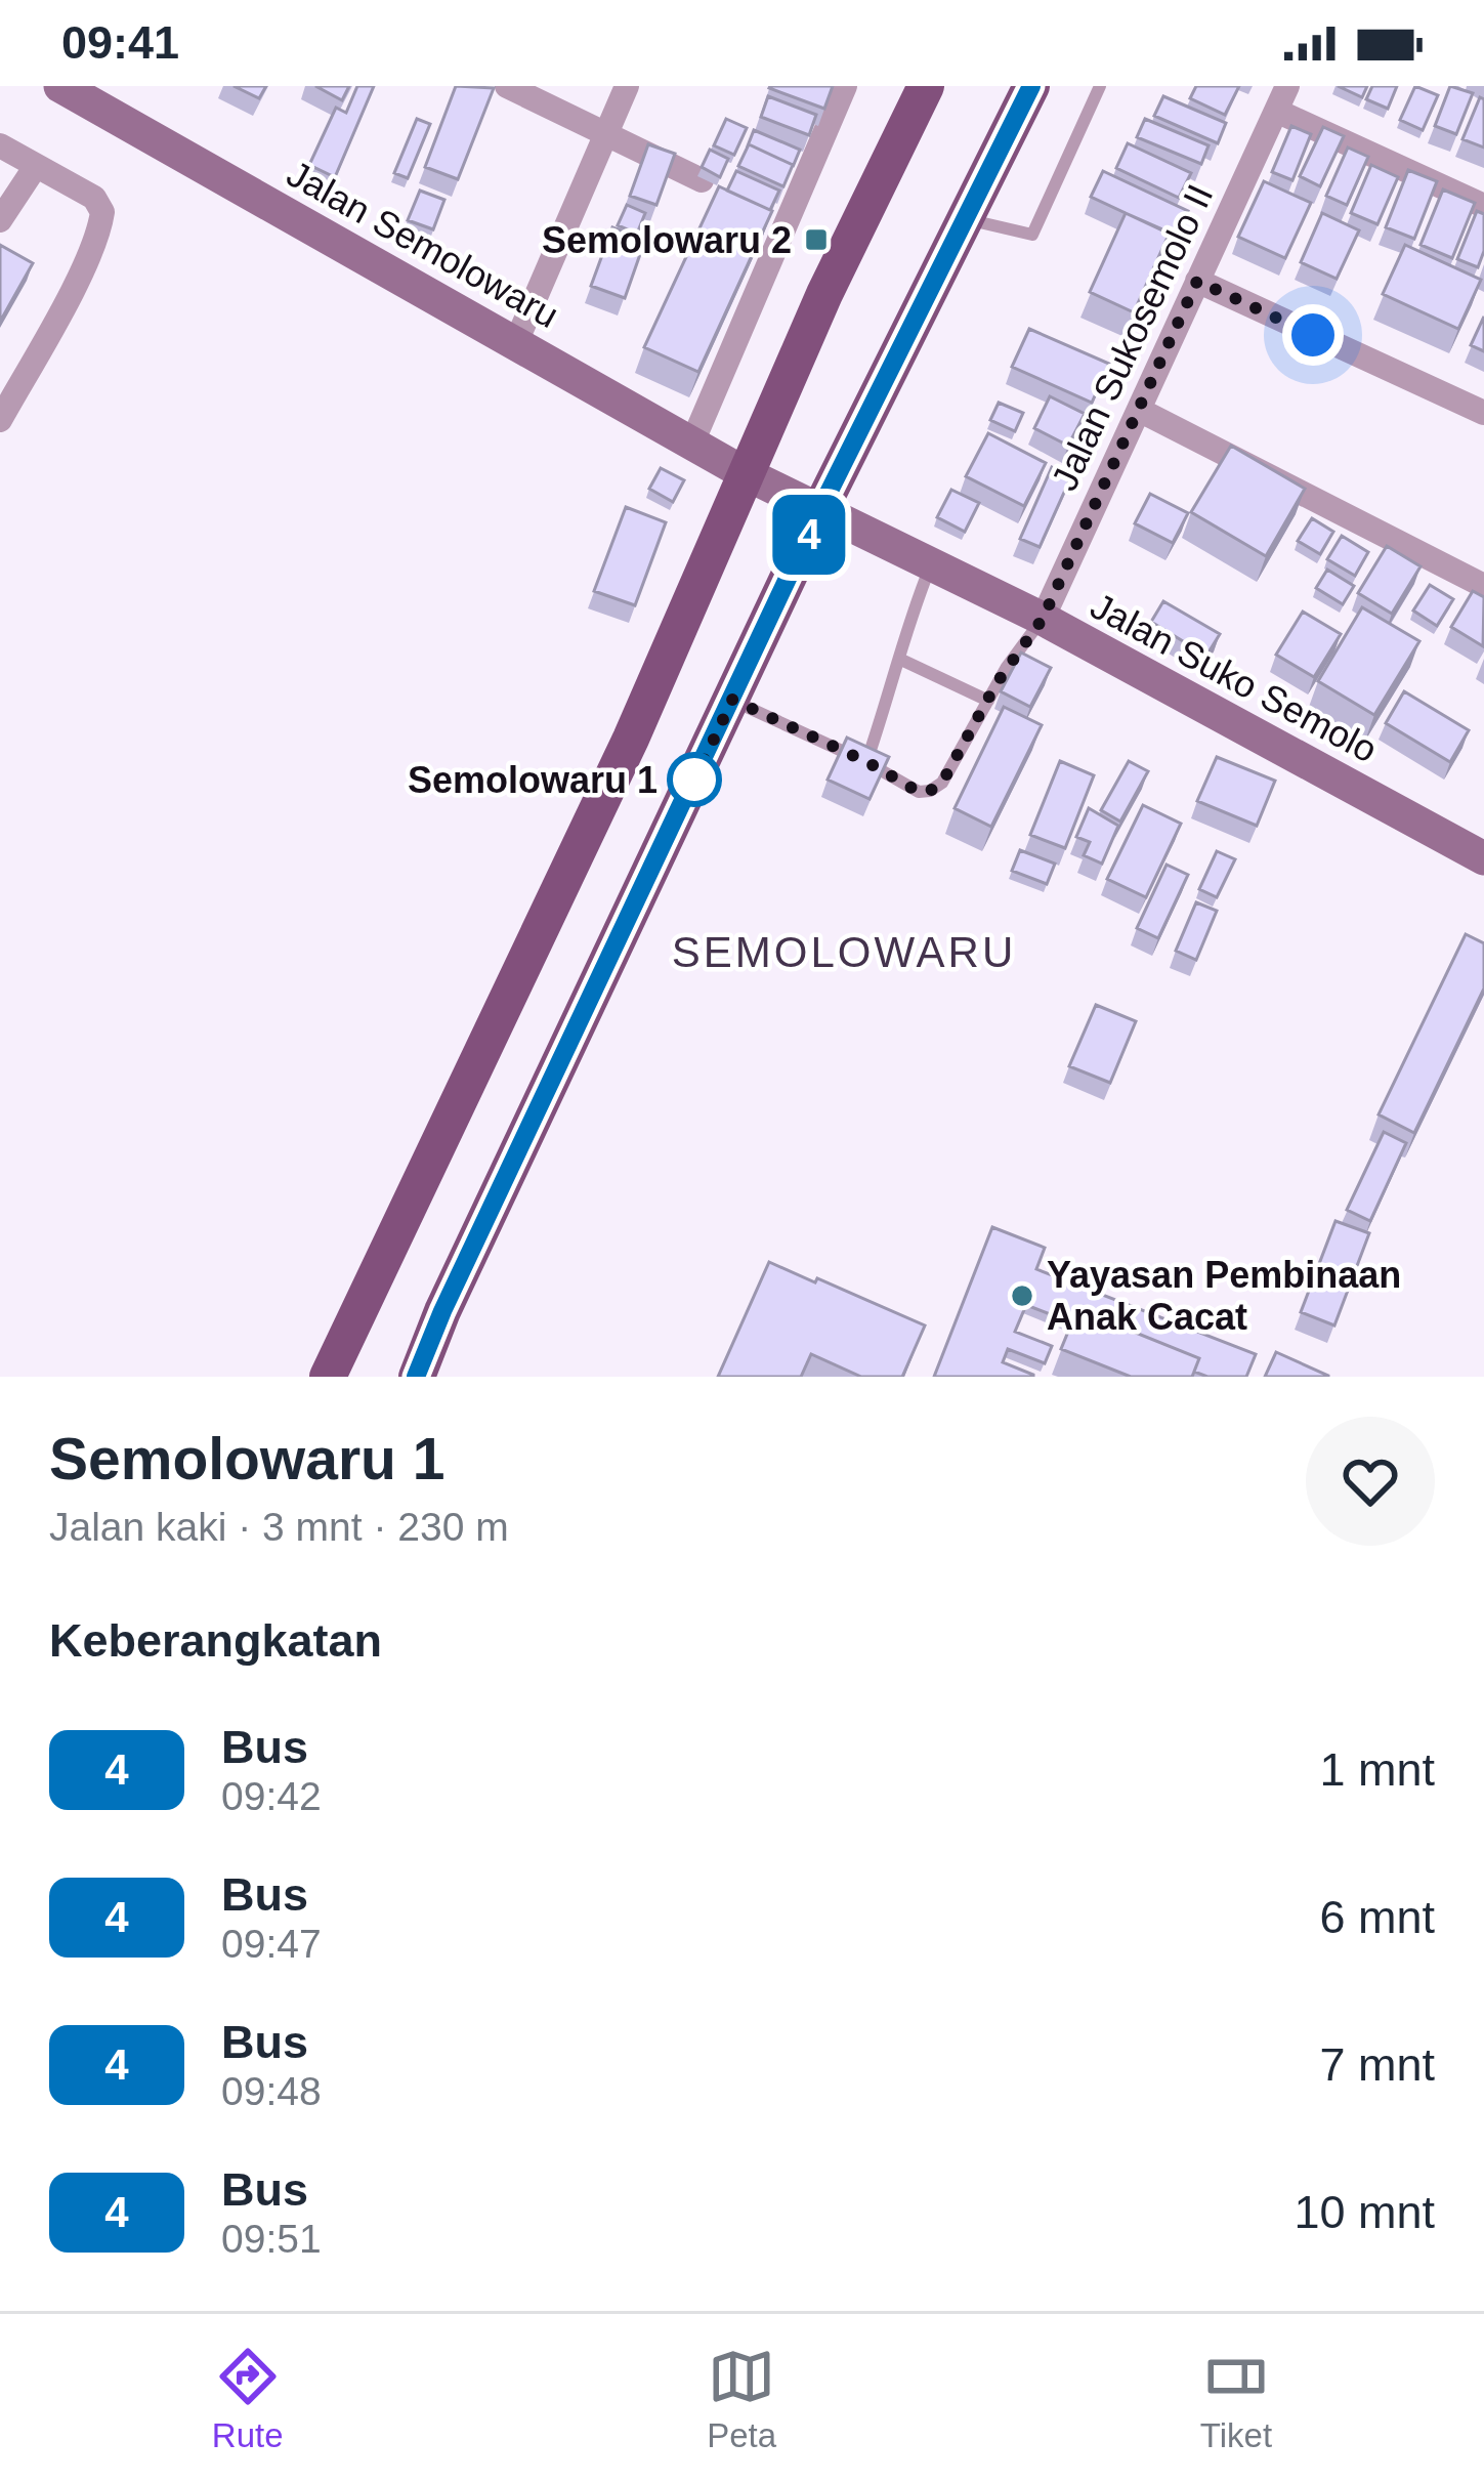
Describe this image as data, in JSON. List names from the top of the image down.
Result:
{
  "streets": {
    "main road": ["Jalan Semolowaru", "Jalan Suko Semolo"],
    "street": ["Jalan Sukosemolo II"]
  },
  "crossings": [
    ["Jalan Semolowaru", "Jalan Suko Semolo"],
    ["Jalan Sukosemolo II", "Jalan Suko Semolo"]
  ],
  "districts": ["SEMOLOWARU"],
  "places": {
    "transit": ["Semolowaru 2"],
    "other": ["Semolowaru 1", "Yayasan Pembinaan Anak Cacat"]
  },
  "lines": ["bus line 4"],
  "page": {
    "status": "09:41",
    "on_map": "4",
    "heading": [
      ["Semolowaru 1", "Jalan kaki · 3 mnt · 230 m"],
      "Keberangkatan"
    ],
    "list": [
      {
        "mark": "4",
        "name": "Bus",
        "note": "09:42",
        "value": "1 mnt"
      },
      {
        "mark": "4",
        "name": "Bus",
        "note": "09:47",
        "value": "6 mnt"
      },
      {
        "mark": "4",
        "name": "Bus",
        "note": "09:48",
        "value": "7 mnt"
      },
      {
        "mark": "4",
        "name": "Bus",
        "note": "09:51",
        "value": "10 mnt"
      }
    ],
    "tabs": ["Rute", "Peta", "Tiket"]
  }
}
